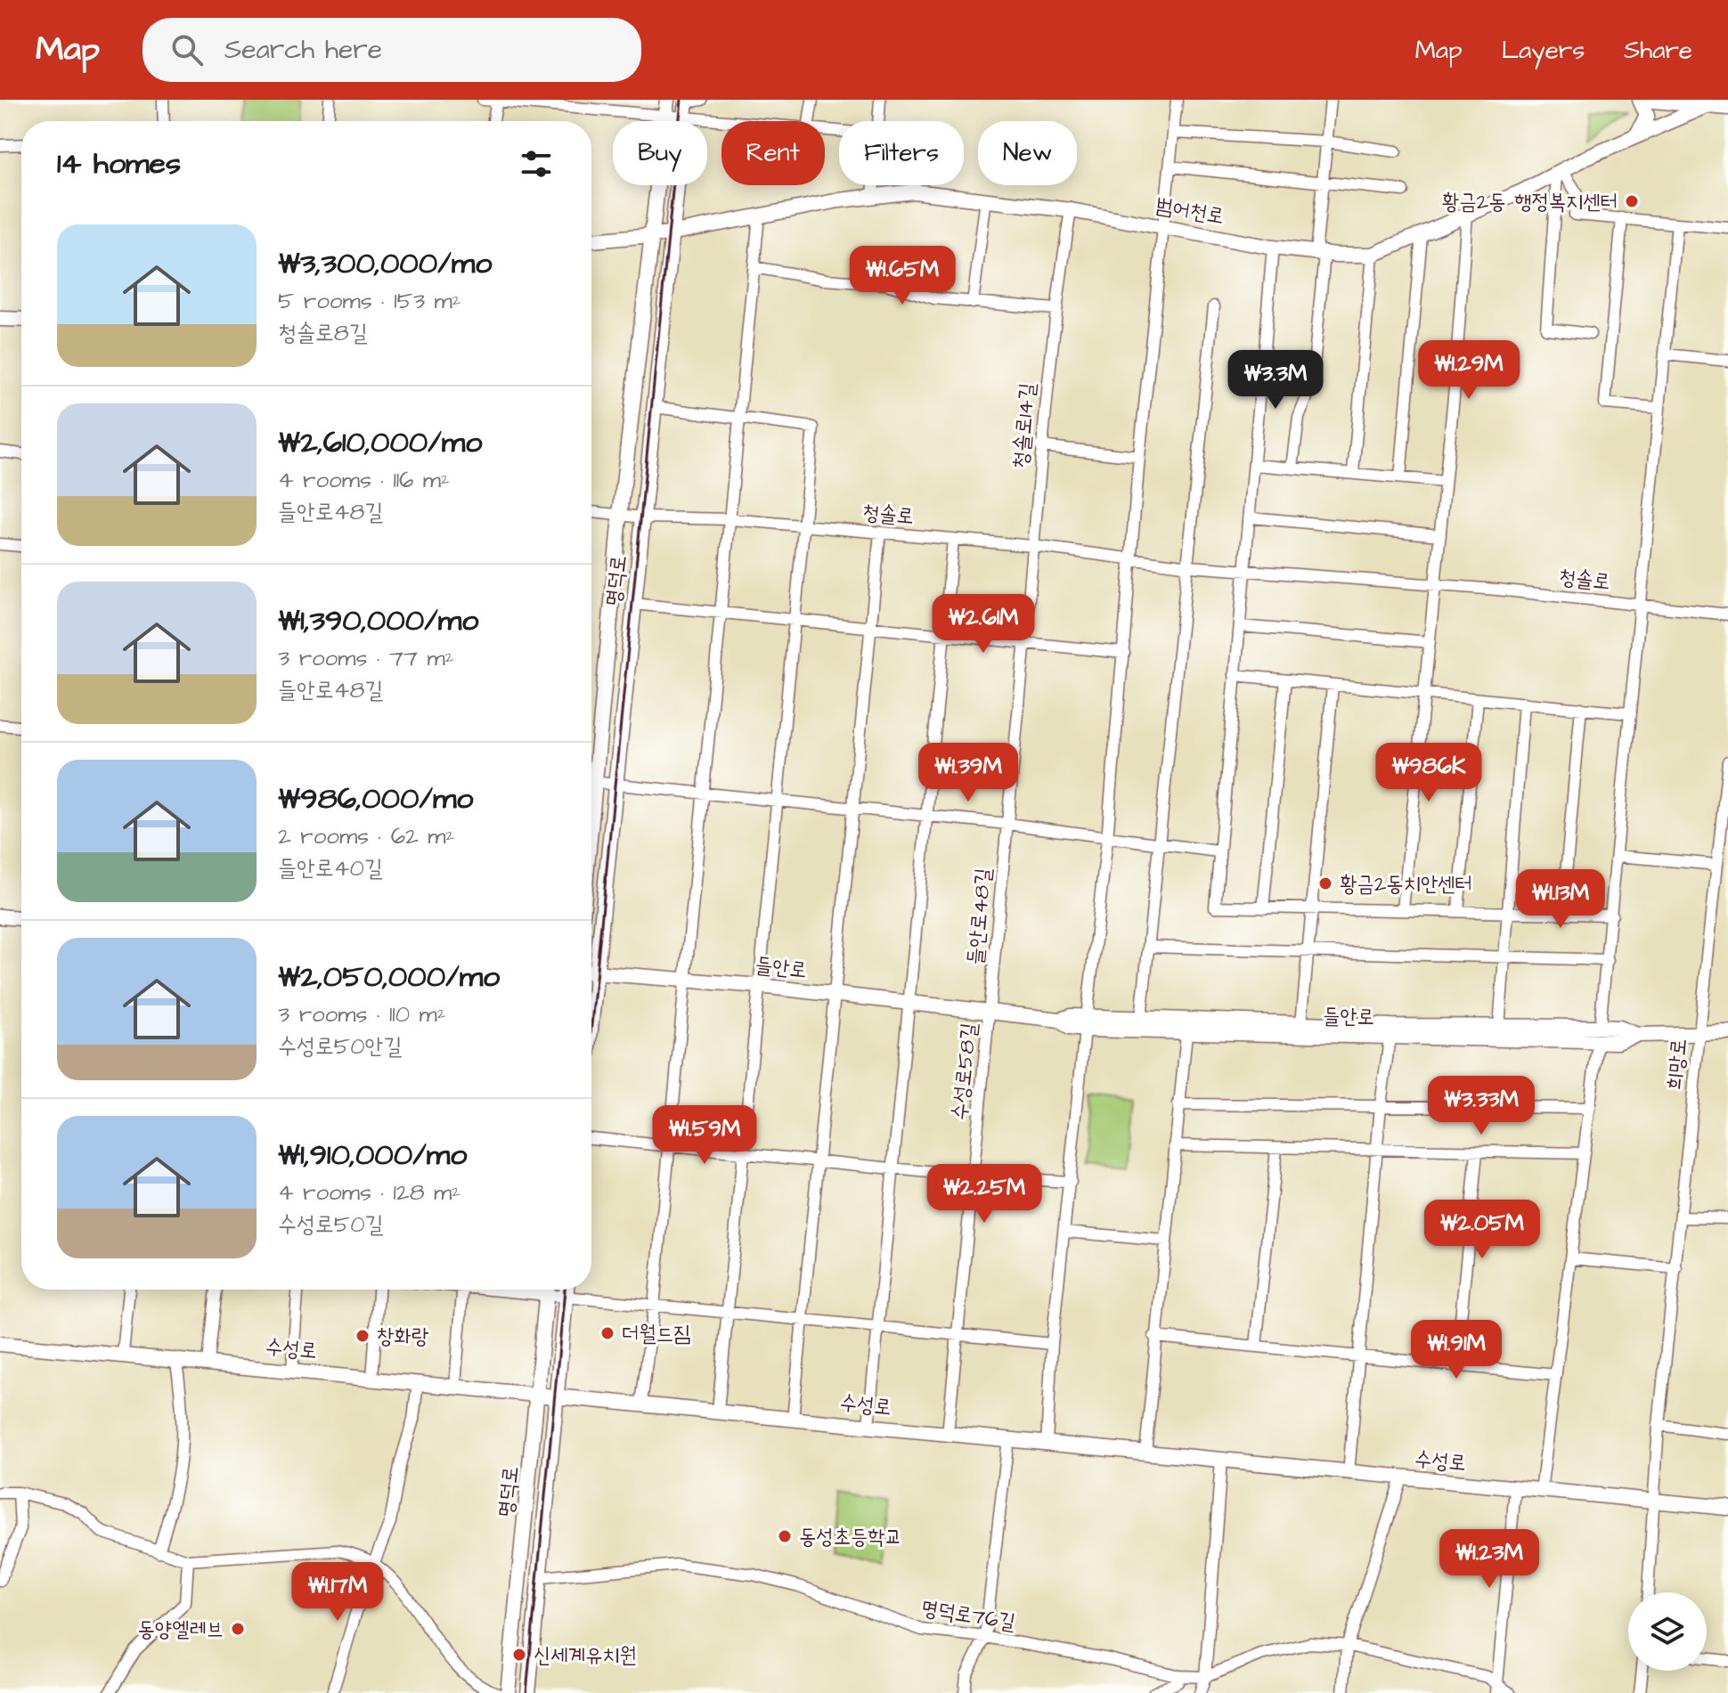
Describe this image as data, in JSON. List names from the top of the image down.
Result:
{
  "streets": {
    "main road": [
      "범어천로",
      "명덕로",
      "들안로",
      "수성로"
    ],
    "street": [
      "청솔로14길",
      "청솔로",
      "들안로48길",
      "희망로",
      "수성로58길",
      "명덕로76길"
    ]
  },
  "crossings": [
    ["범어천로", "청솔로14길"],
    ["범어천로", "명덕로"],
    ["청솔로14길", "청솔로"],
    ["청솔로14길", "들안로48길"],
    ["청솔로", "명덕로"],
    ["청솔로", "들안로48길"],
    ["명덕로", "수성로"],
    ["명덕로", "명덕로76길"],
    ["들안로48길", "들안로"],
    ["들안로48길", "수성로58길"],
    ["들안로", "희망로"],
    ["들안로", "수성로58길"],
    ["희망로", "수성로"],
    ["수성로58길", "수성로"]
  ],
  "places": [
    "황금2동 행정복지센터",
    "황금2동치안센터",
    "더월드짐",
    "창화랑",
    "동성초등학교",
    "동양엘레브",
    "신세계유치원"
  ],
  "page": {
    "header": "Map",
    "search": "Search here",
    "nav": ["Map", "Layers", "Share"],
    "chip": [
      "Buy",
      "Rent",
      "Filters",
      "New"
    ],
    "heading": "14 homes",
    "list": [
      {
        "name": "₩3,300,000/mo",
        "note": "5 rooms · 153 m² · 청솔로8길"
      },
      {
        "name": "₩2,610,000/mo",
        "note": "4 rooms · 116 m² · 들안로48길"
      },
      {
        "name": "₩1,390,000/mo",
        "note": "3 rooms · 77 m² · 들안로48길"
      },
      {
        "name": "₩986,000/mo",
        "note": "2 rooms · 62 m² · 들안로40길"
      },
      {
        "name": "₩2,050,000/mo",
        "note": "3 rooms · 110 m² · 수성로50안길"
      },
      {
        "name": "₩1,910,000/mo",
        "note": "4 rooms · 128 m² · 수성로50길"
      }
    ],
    "price": [
      "₩1.65M",
      "₩1.29M",
      "₩3.3M",
      "₩2.61M",
      "₩1.39M",
      "₩986K",
      "₩1.13M",
      "₩3.33M",
      "₩1.59M",
      "₩2.25M",
      "₩2.05M",
      "₩1.91M",
      "₩1.23M",
      "₩1.17M"
    ]
  }
}
